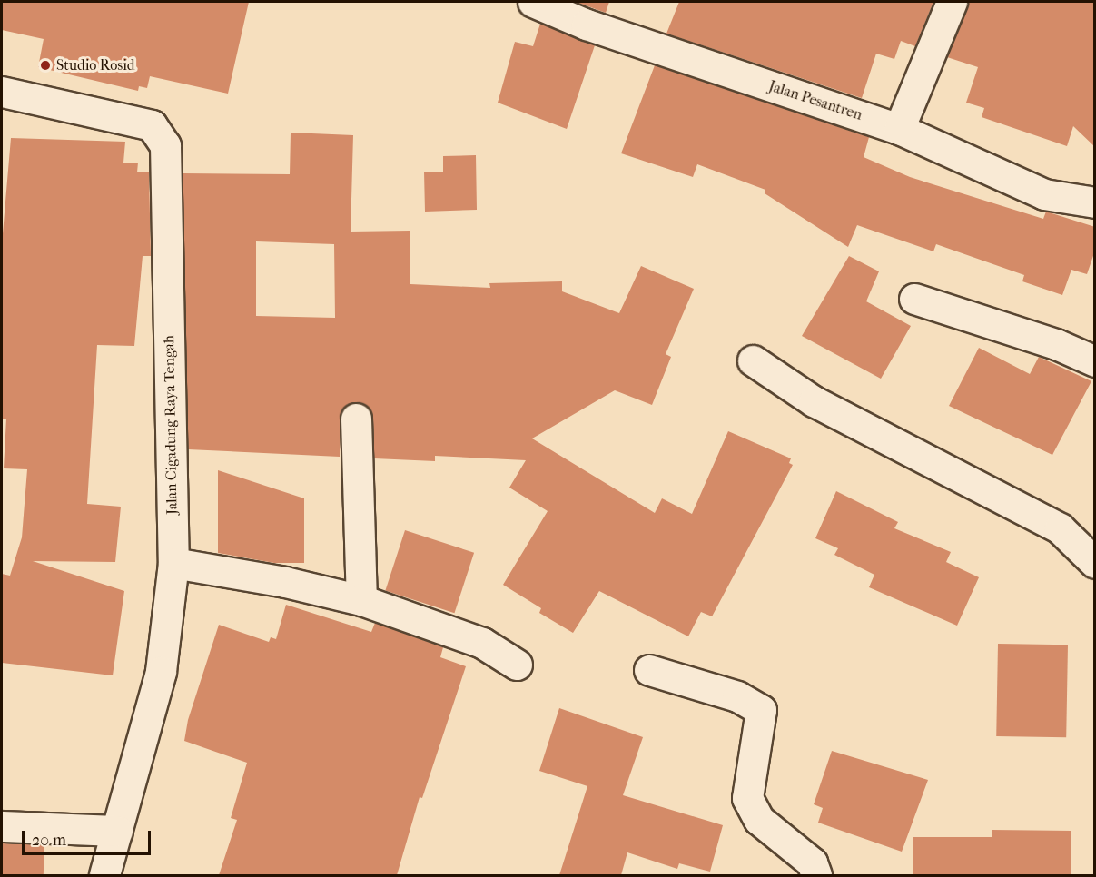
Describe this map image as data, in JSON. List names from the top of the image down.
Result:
{
  "streets": {
    "street": ["Jalan Pesantren", "Jalan Cigadung Raya Tengah"]
  },
  "places": ["Studio Rosid"],
  "scale_bar": "20 m"
}
